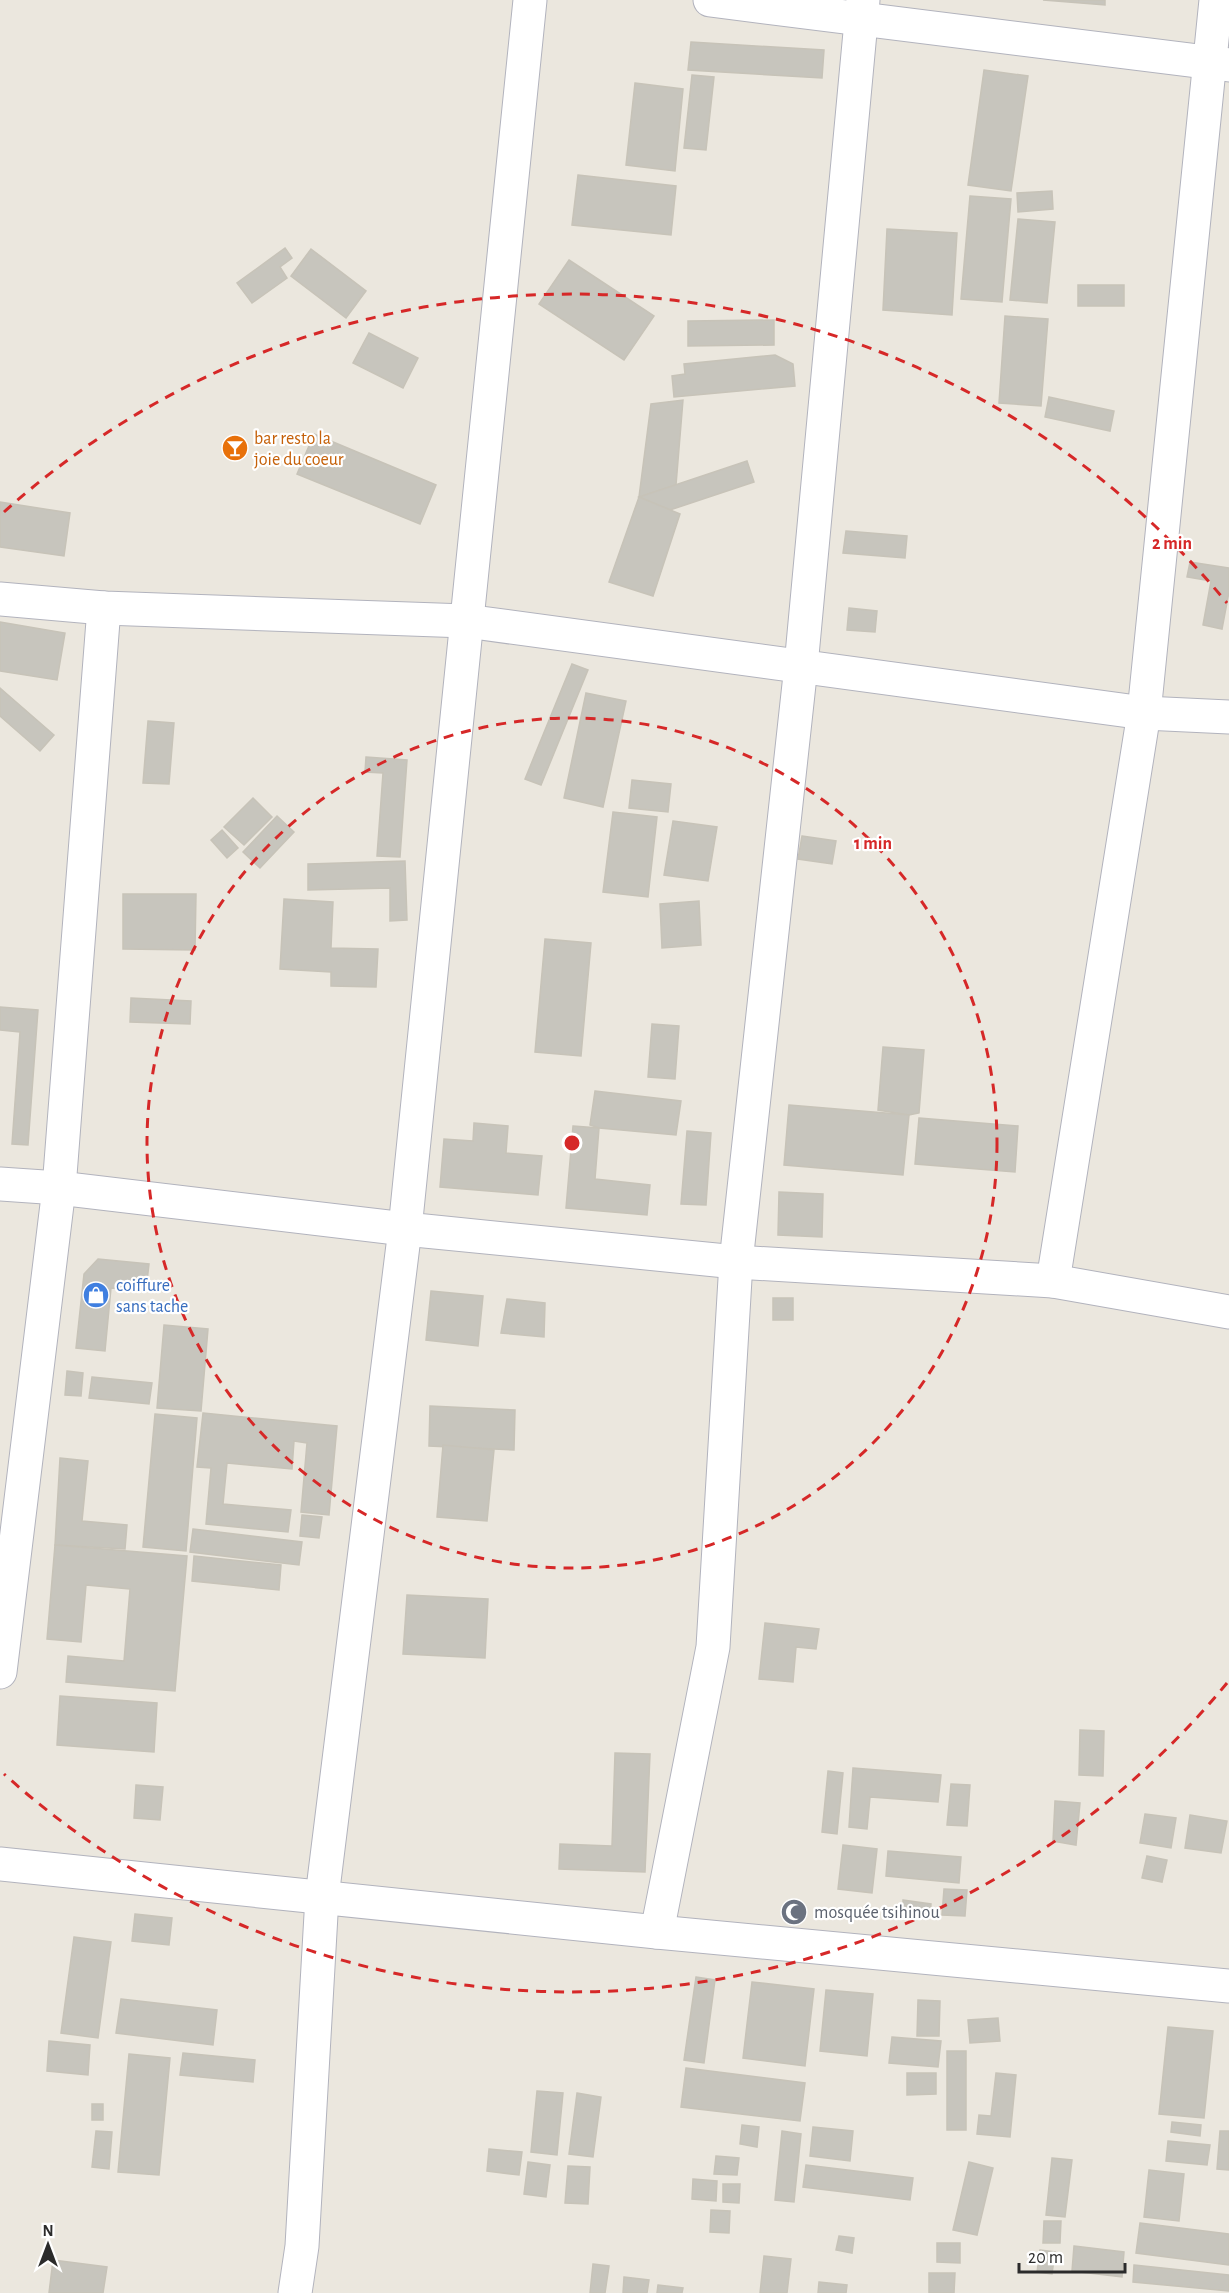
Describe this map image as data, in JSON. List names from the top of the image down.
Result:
{
  "places": {
    "bar": ["bar resto la joie du coeur"],
    "shop": ["coiffure sans tache"],
    "mosque": ["mosquée tsihinou"]
  },
  "scale_bar": "20 m",
  "north": "top",
  "rings": ["2 min", "1 min"]
}
